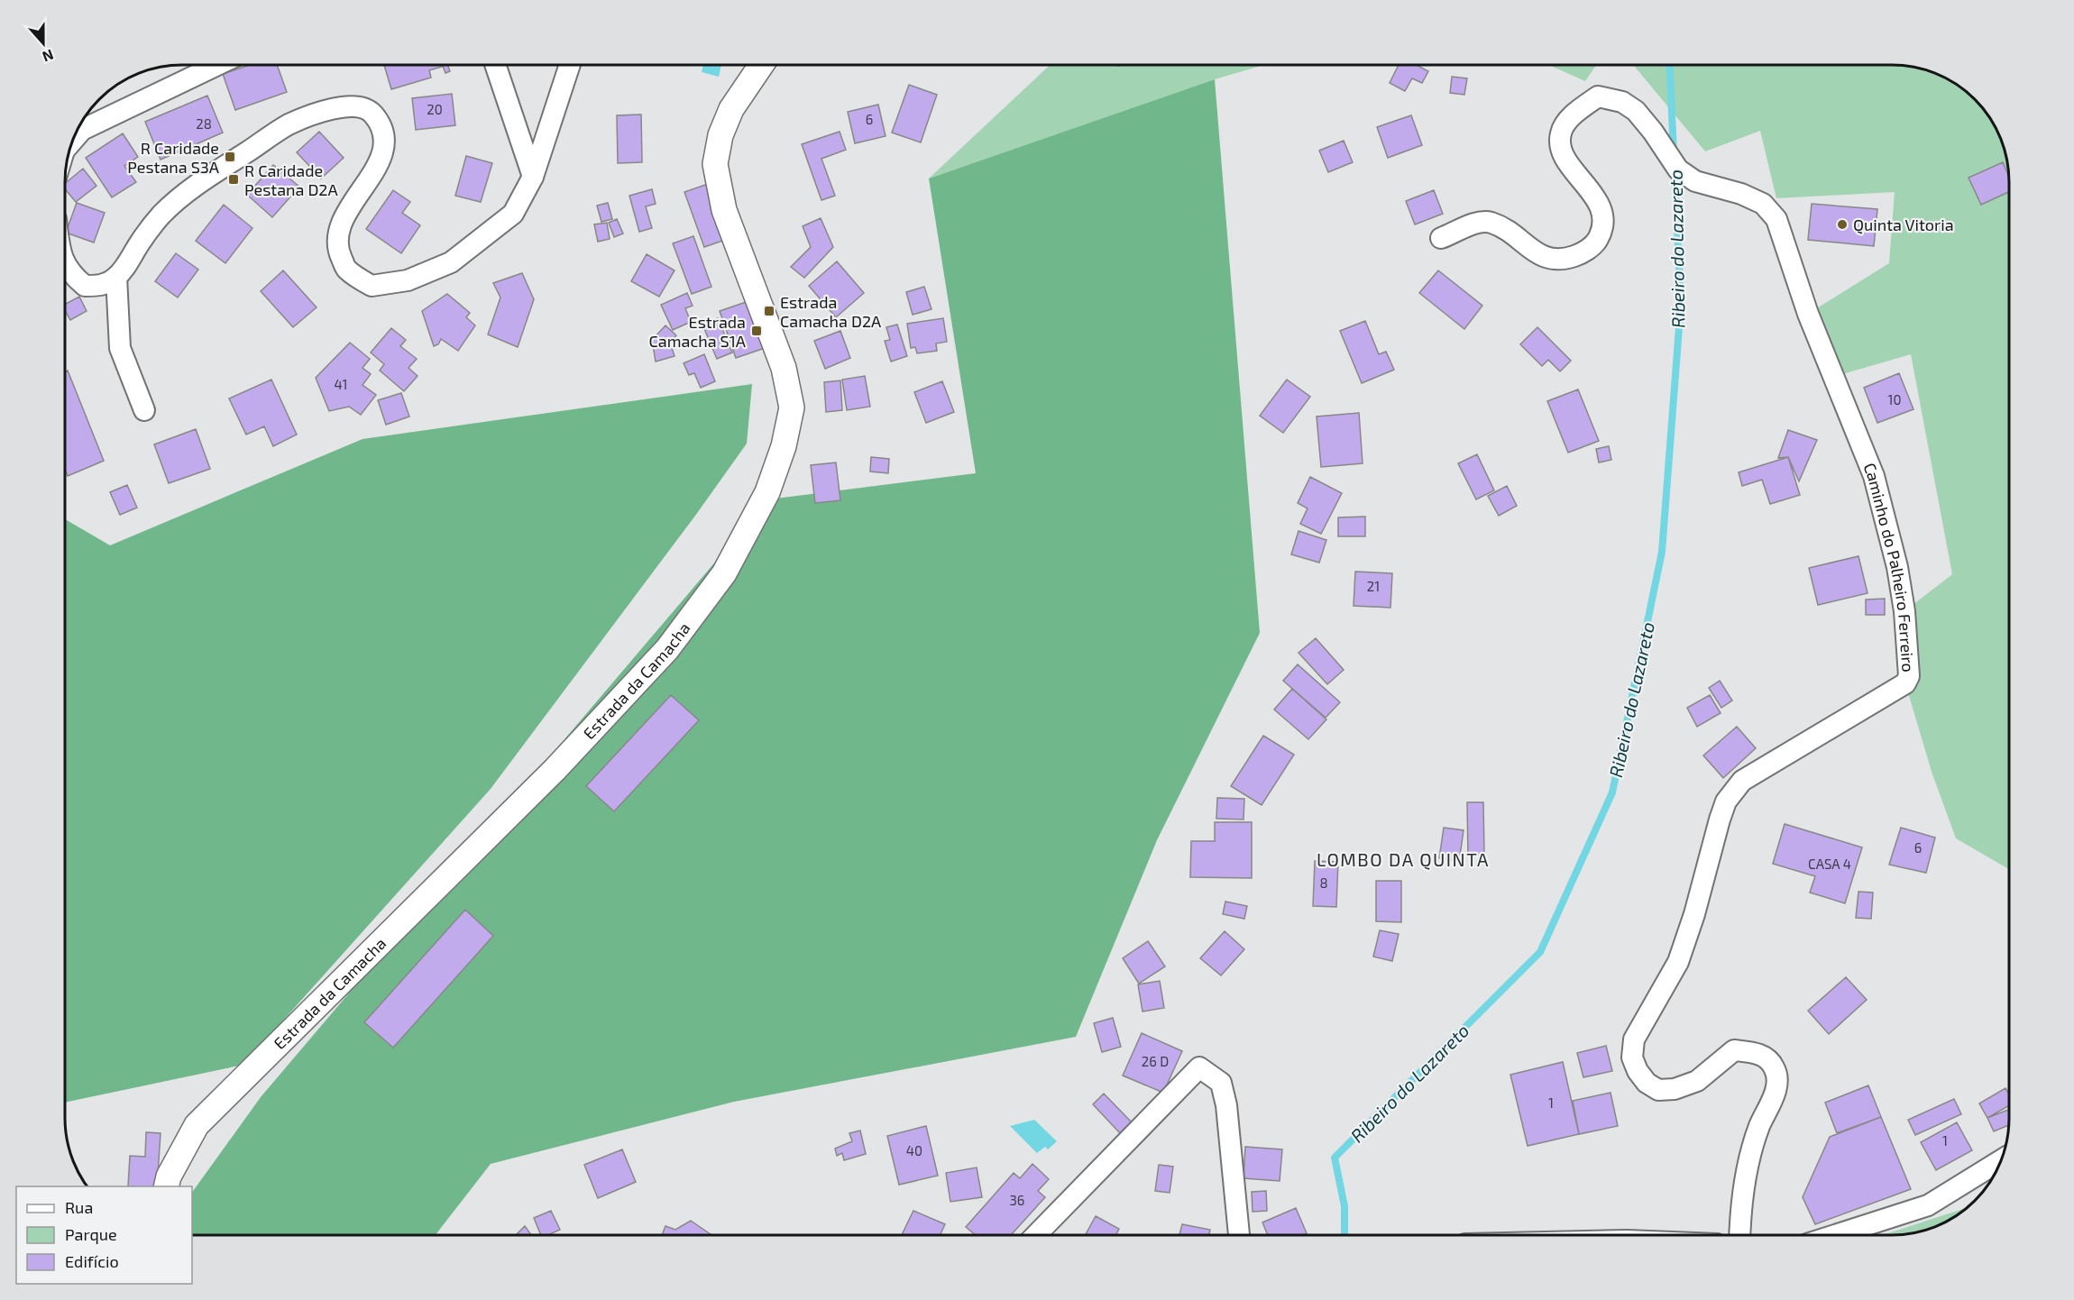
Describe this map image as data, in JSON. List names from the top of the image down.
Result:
{
  "streets": {
    "street": ["Caminho do Palheiro Ferreiro", "Estrada da Camacha"]
  },
  "districts": ["LOMBO DA QUINTA"],
  "water": ["Ribeiro do Lazareto"],
  "places": {
    "transit": [
      "R Caridade Pestana S3A",
      "R Caridade Pestana D2A",
      "Estrada Camacha D2A",
      "Estrada Camacha S1A"
    ],
    "other": ["Quinta Vitoria"]
  },
  "house_numbers": [
    "20",
    "6",
    "28",
    "41",
    "10",
    "21",
    "6",
    "CASA 4",
    "8",
    "26 D",
    "1",
    "1",
    "40",
    "36"
  ],
  "legend": ["Rua", "Parque", "Edifício"],
  "north": "bottom"
}
